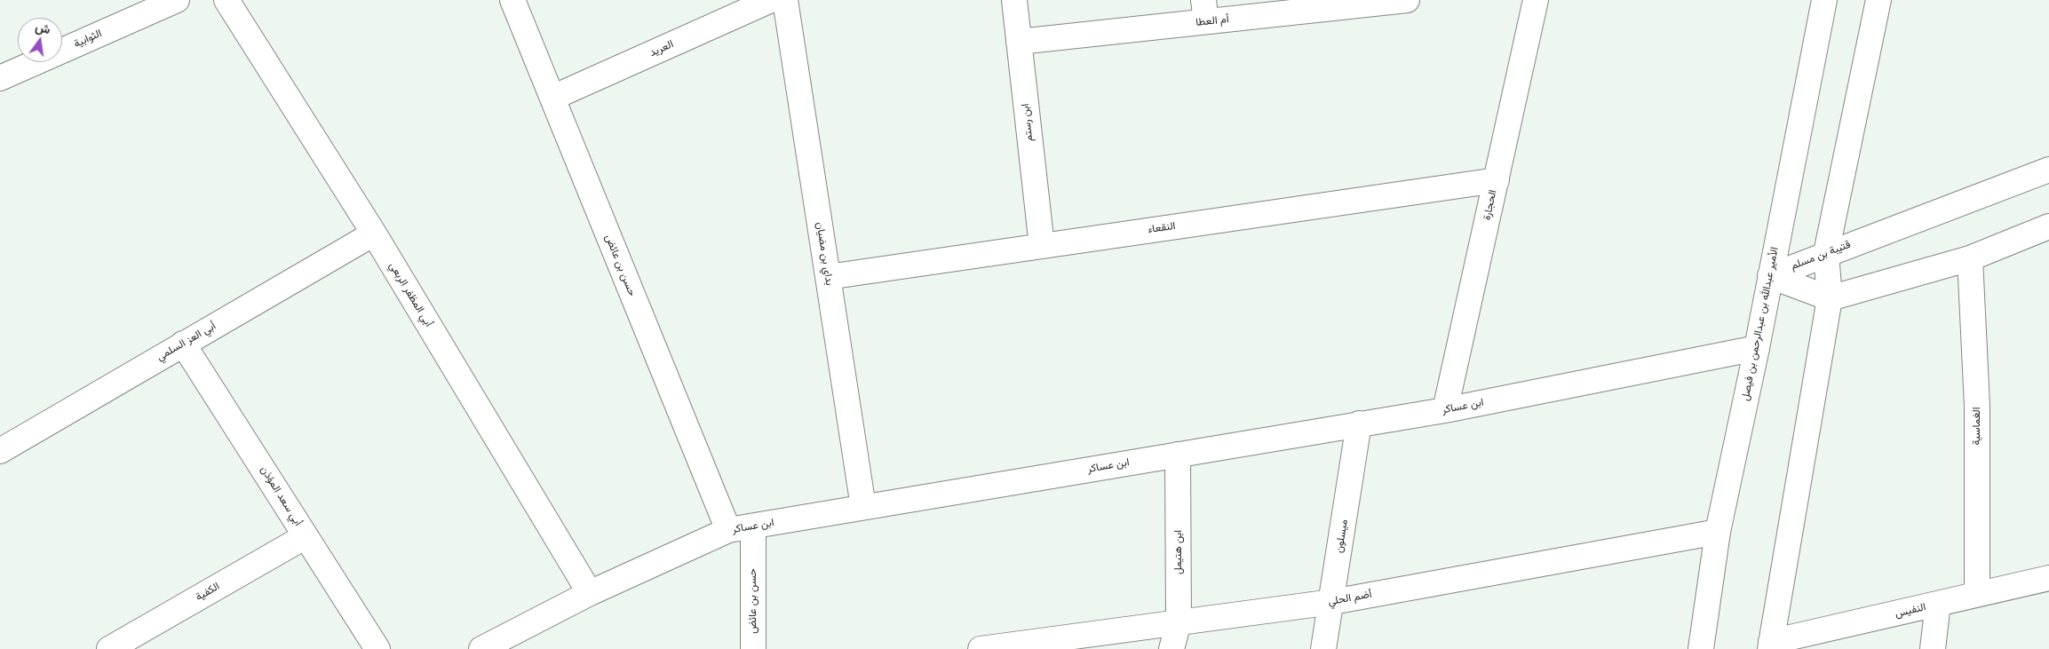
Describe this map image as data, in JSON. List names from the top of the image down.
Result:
{
  "streets": {
    "street": [
      "أم العطا",
      "الثوابية",
      "العريد",
      "ابن رستم",
      "الحجارة",
      "النقعاء",
      "بداي بن مضيان",
      "قتيبة بن مسلم",
      "حسن بن عائض",
      "أبي المظفر الربعي",
      "الأمير عبدالله بن عبدالرحمن بن فيصل",
      "أبي العز السلمي",
      "ابن عساكر",
      "الغماسية",
      "أبي سعد المؤذن",
      "ميسلون",
      "ابن هتيمل",
      "الكفية",
      "أضم الحلي",
      "النفيس"
    ]
  },
  "crossings": [
    ["أم العطا", "ابن رستم"],
    ["العريد", "حسن بن عائض"],
    ["ابن رستم", "النقعاء"],
    ["الحجارة", "النقعاء"],
    ["الحجارة", "ابن عساكر"],
    ["النقعاء", "بداي بن مضيان"],
    ["بداي بن مضيان", "ابن عساكر"],
    ["قتيبة بن مسلم", "الأمير عبدالله بن عبدالرحمن بن فيصل"],
    ["حسن بن عائض", "ابن عساكر"],
    ["أبي المظفر الربعي", "أبي العز السلمي"],
    ["أبي المظفر الربعي", "ابن عساكر"],
    ["الأمير عبدالله بن عبدالرحمن بن فيصل", "ابن عساكر"],
    ["الأمير عبدالله بن عبدالرحمن بن فيصل", "أضم الحلي"],
    ["أبي العز السلمي", "أبي سعد المؤذن"],
    ["ابن عساكر", "ميسلون"],
    ["ابن عساكر", "ابن هتيمل"],
    ["الغماسية", "النفيس"],
    ["أبي سعد المؤذن", "الكفية"],
    ["ميسلون", "أضم الحلي"],
    ["ابن هتيمل", "أضم الحلي"]
  ],
  "north": "top"
}
